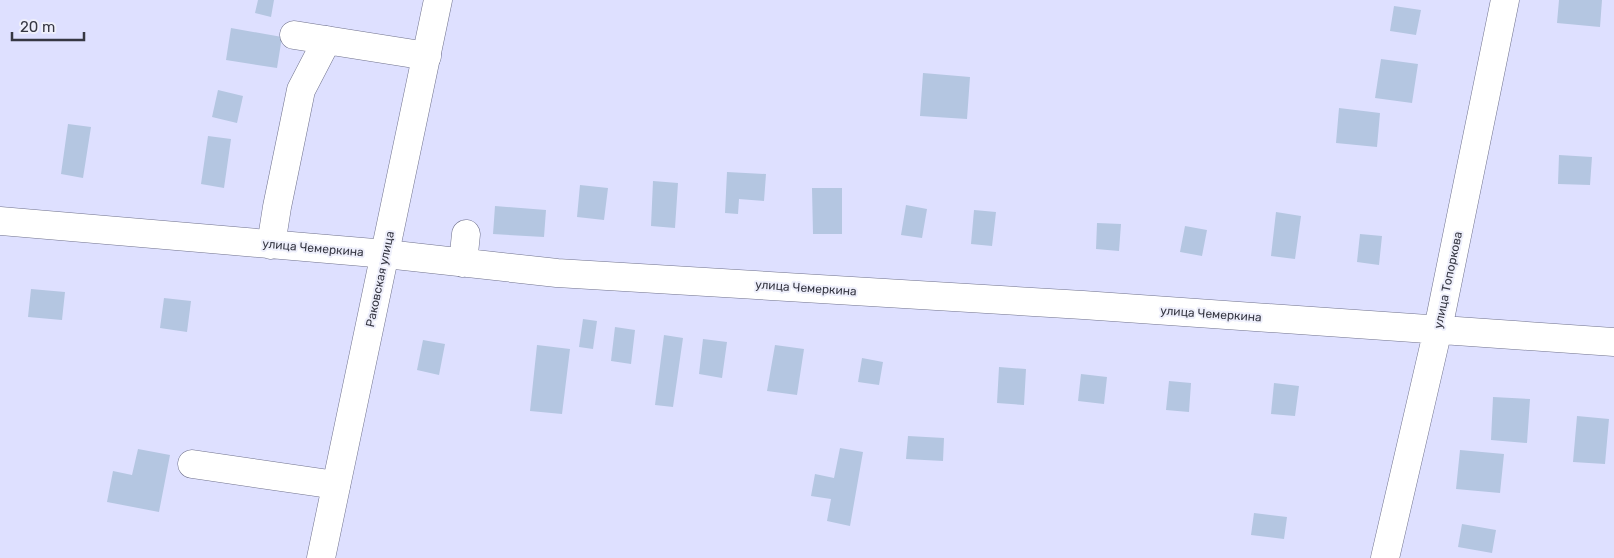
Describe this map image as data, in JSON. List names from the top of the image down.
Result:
{
  "streets": {
    "street": ["улица Чемеркина", "Раковская улица", "улица Топоркова"]
  },
  "crossings": [
    ["улица Чемеркина", "Раковская улица"],
    ["улица Чемеркина", "улица Топоркова"]
  ],
  "scale_bar": "20 m"
}
